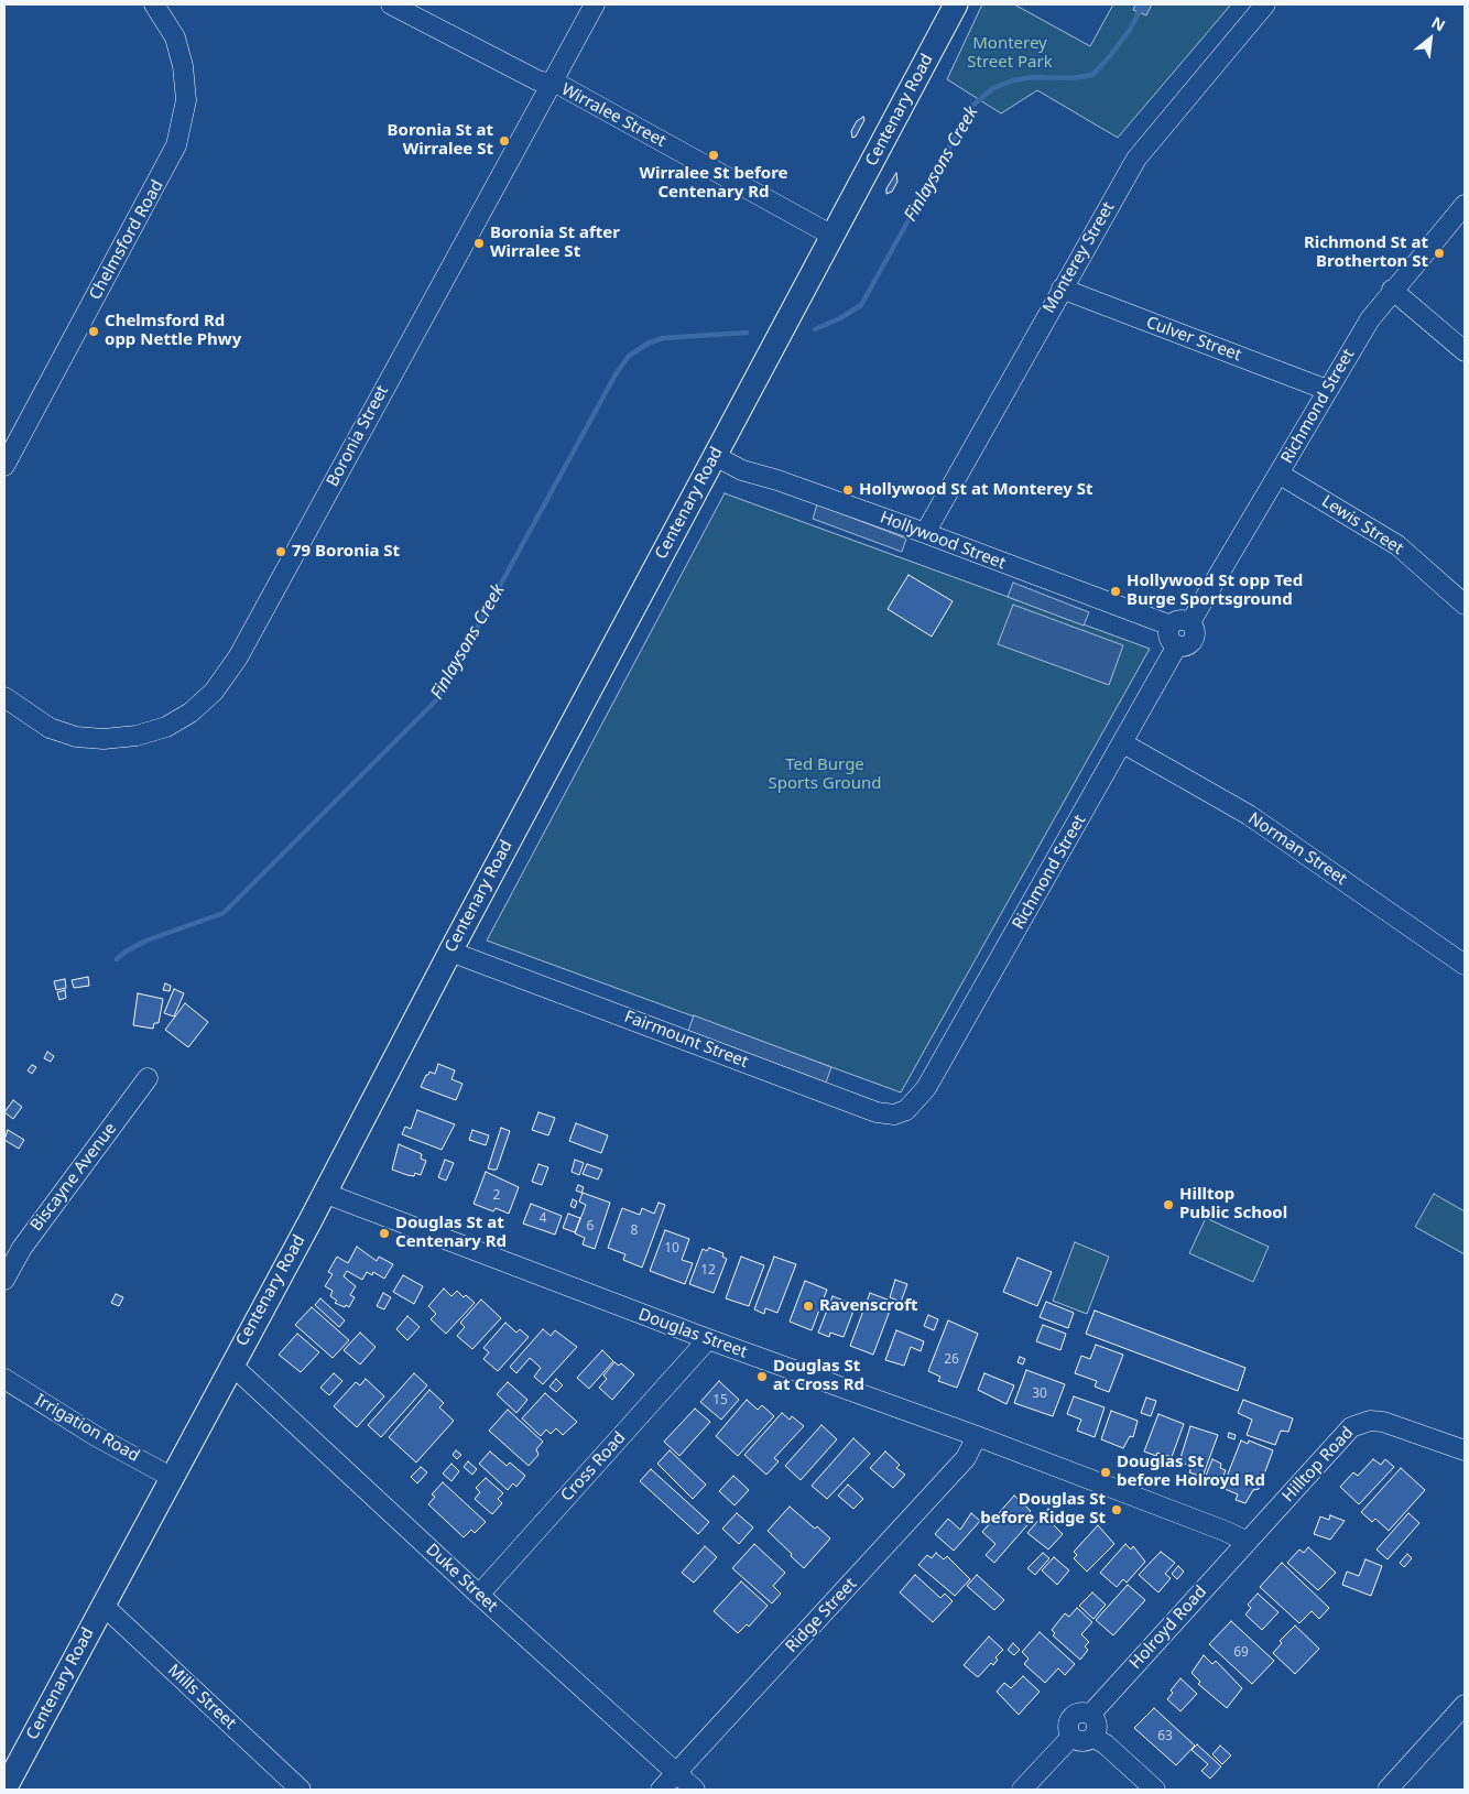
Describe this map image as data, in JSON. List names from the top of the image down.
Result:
{
  "streets": {
    "main road": ["Centenary Road"],
    "street": [
      "Wirralee Street",
      "Chelmsford Road",
      "Monterey Street",
      "Culver Street",
      "Richmond Street",
      "Boronia Street",
      "Lewis Street",
      "Hollywood Street",
      "Norman Street",
      "Fairmount Street",
      "Biscayne Avenue",
      "Douglas Street",
      "Irrigation Road",
      "Hilltop Road",
      "Cross Road",
      "Duke Street",
      "Ridge Street",
      "Holroyd Road",
      "Mills Street"
    ]
  },
  "crossings": [
    ["Centenary Road", "Wirralee Street"],
    ["Centenary Road", "Hollywood Street"],
    ["Centenary Road", "Fairmount Street"],
    ["Centenary Road", "Douglas Street"],
    ["Centenary Road", "Irrigation Road"],
    ["Centenary Road", "Duke Street"],
    ["Centenary Road", "Mills Street"],
    ["Wirralee Street", "Boronia Street"],
    ["Monterey Street", "Culver Street"],
    ["Monterey Street", "Hollywood Street"],
    ["Culver Street", "Richmond Street"],
    ["Richmond Street", "Lewis Street"],
    ["Richmond Street", "Hollywood Street"],
    ["Richmond Street", "Norman Street"],
    ["Richmond Street", "Fairmount Street"],
    ["Douglas Street", "Hilltop Road"],
    ["Douglas Street", "Cross Road"],
    ["Douglas Street", "Ridge Street"],
    ["Douglas Street", "Holroyd Road"],
    ["Hilltop Road", "Holroyd Road"],
    ["Cross Road", "Duke Street"],
    ["Duke Street", "Ridge Street"]
  ],
  "water": ["Finlaysons Creek"],
  "parks": ["Monterey Street Park", "Ted Burge Sports Ground"],
  "places": [
    "Boronia St at Wirralee St",
    "Wirralee St before Centenary Rd",
    "Boronia St after Wirralee St",
    "Richmond St at Brotherton St",
    "Chelmsford Rd opp Nettle Phwy",
    "Hollywood St at Monterey St",
    "79 Boronia St",
    "Hollywood St opp Ted Burge Sportsground",
    "Hilltop Public School",
    "Douglas St at Centenary Rd",
    "Ravenscroft",
    "Douglas St at Cross Rd",
    "Douglas St before Holroyd Rd",
    "Douglas St before Ridge St"
  ],
  "house_numbers": [
    "2",
    "4",
    "6",
    "8",
    "10",
    "12",
    "26",
    "30",
    "15",
    "69",
    "63"
  ],
  "north": "top right"
}
